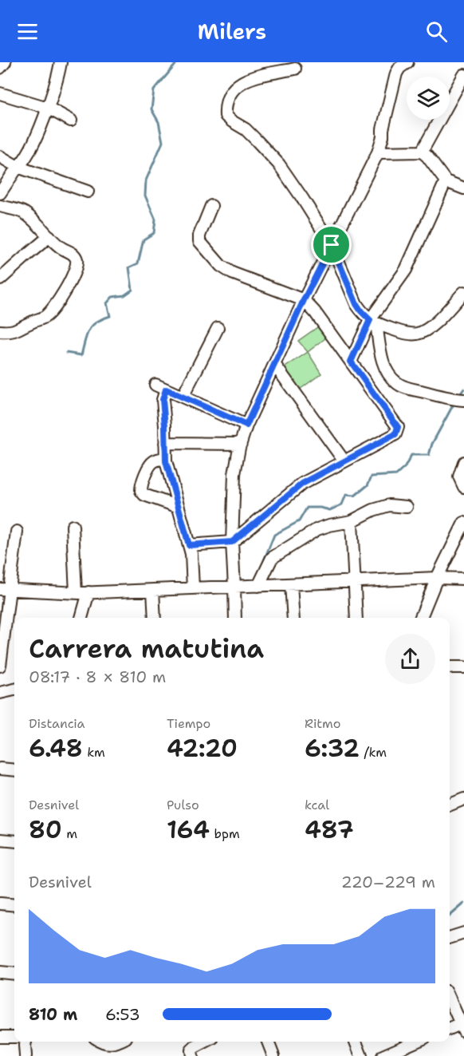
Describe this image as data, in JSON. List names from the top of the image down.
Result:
{
  "page": {
    "header": "Milers",
    "heading": ["Carrera matutina", "08:17 · 8 × 810 m"],
    "stats": [
      ["Distancia", "6.48 km"],
      ["Tiempo", "42:20"],
      ["Ritmo", "6:32 /km"],
      ["Desnivel", "80 m"],
      ["Pulso", "164 bpm"],
      ["kcal", "487"]
    ],
    "chart": ["Desnivel", "220–229 m"],
    "list": [
      {
        "name": "810 m",
        "note": "6:53"
      }
    ]
  }
}
